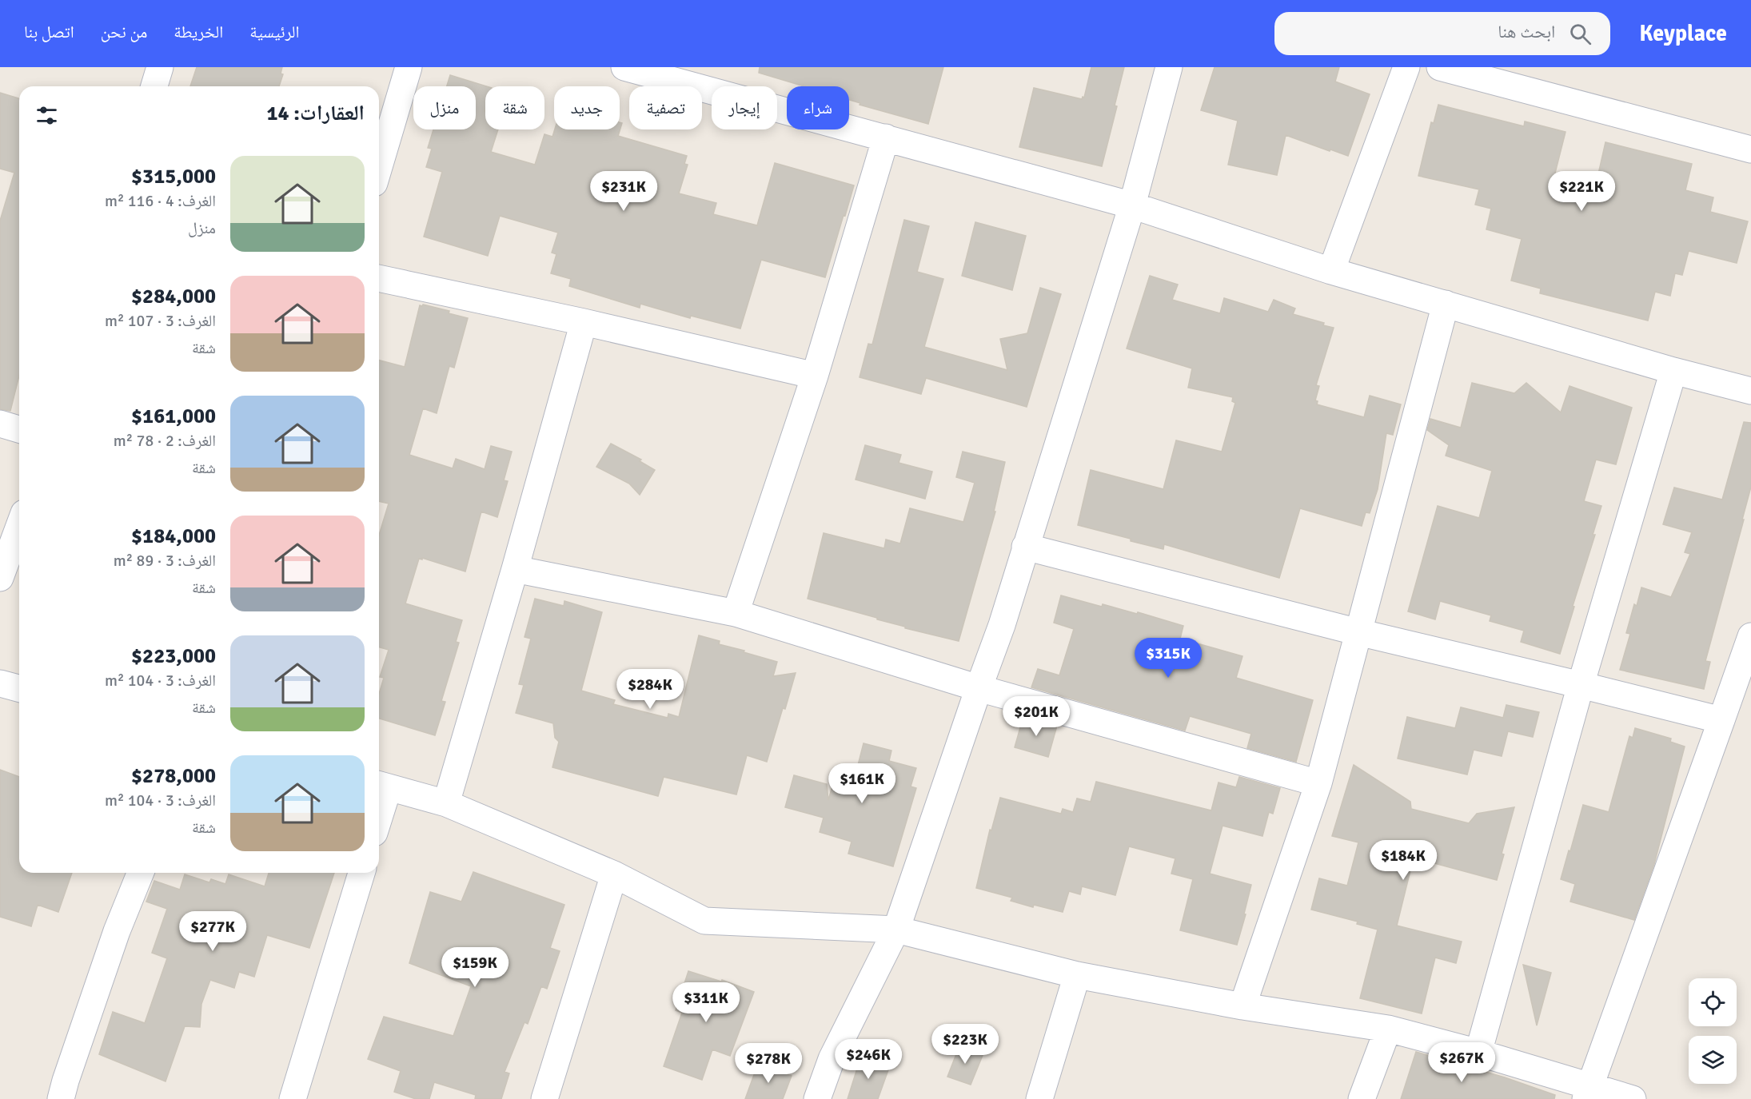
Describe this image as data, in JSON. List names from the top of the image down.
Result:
{
  "page": {
    "header": "Keyplace",
    "search": "ابحث هنا",
    "nav": [
      "الرئيسية",
      "الخريطة",
      "من نحن",
      "اتصل بنا"
    ],
    "chip": [
      "شراء",
      "إيجار",
      "تصفية",
      "جديد",
      "شقة",
      "منزل"
    ],
    "heading": "العقارات: 14",
    "list": [
      {
        "name": "$315,000",
        "note": "الغرف: 4 · 116 m² · منزل"
      },
      {
        "name": "$284,000",
        "note": "الغرف: 3 · 107 m² · شقة"
      },
      {
        "name": "$161,000",
        "note": "الغرف: 2 · 78 m² · شقة"
      },
      {
        "name": "$184,000",
        "note": "الغرف: 3 · 89 m² · شقة"
      },
      {
        "name": "$223,000",
        "note": "الغرف: 3 · 104 m² · شقة"
      },
      {
        "name": "$278,000",
        "note": "الغرف: 3 · 104 m² · شقة"
      }
    ],
    "price": [
      "$231K",
      "$221K",
      "$315K",
      "$284K",
      "$201K",
      "$161K",
      "$184K",
      "$277K",
      "$159K",
      "$311K",
      "$223K",
      "$246K",
      "$267K",
      "$278K"
    ]
  }
}
